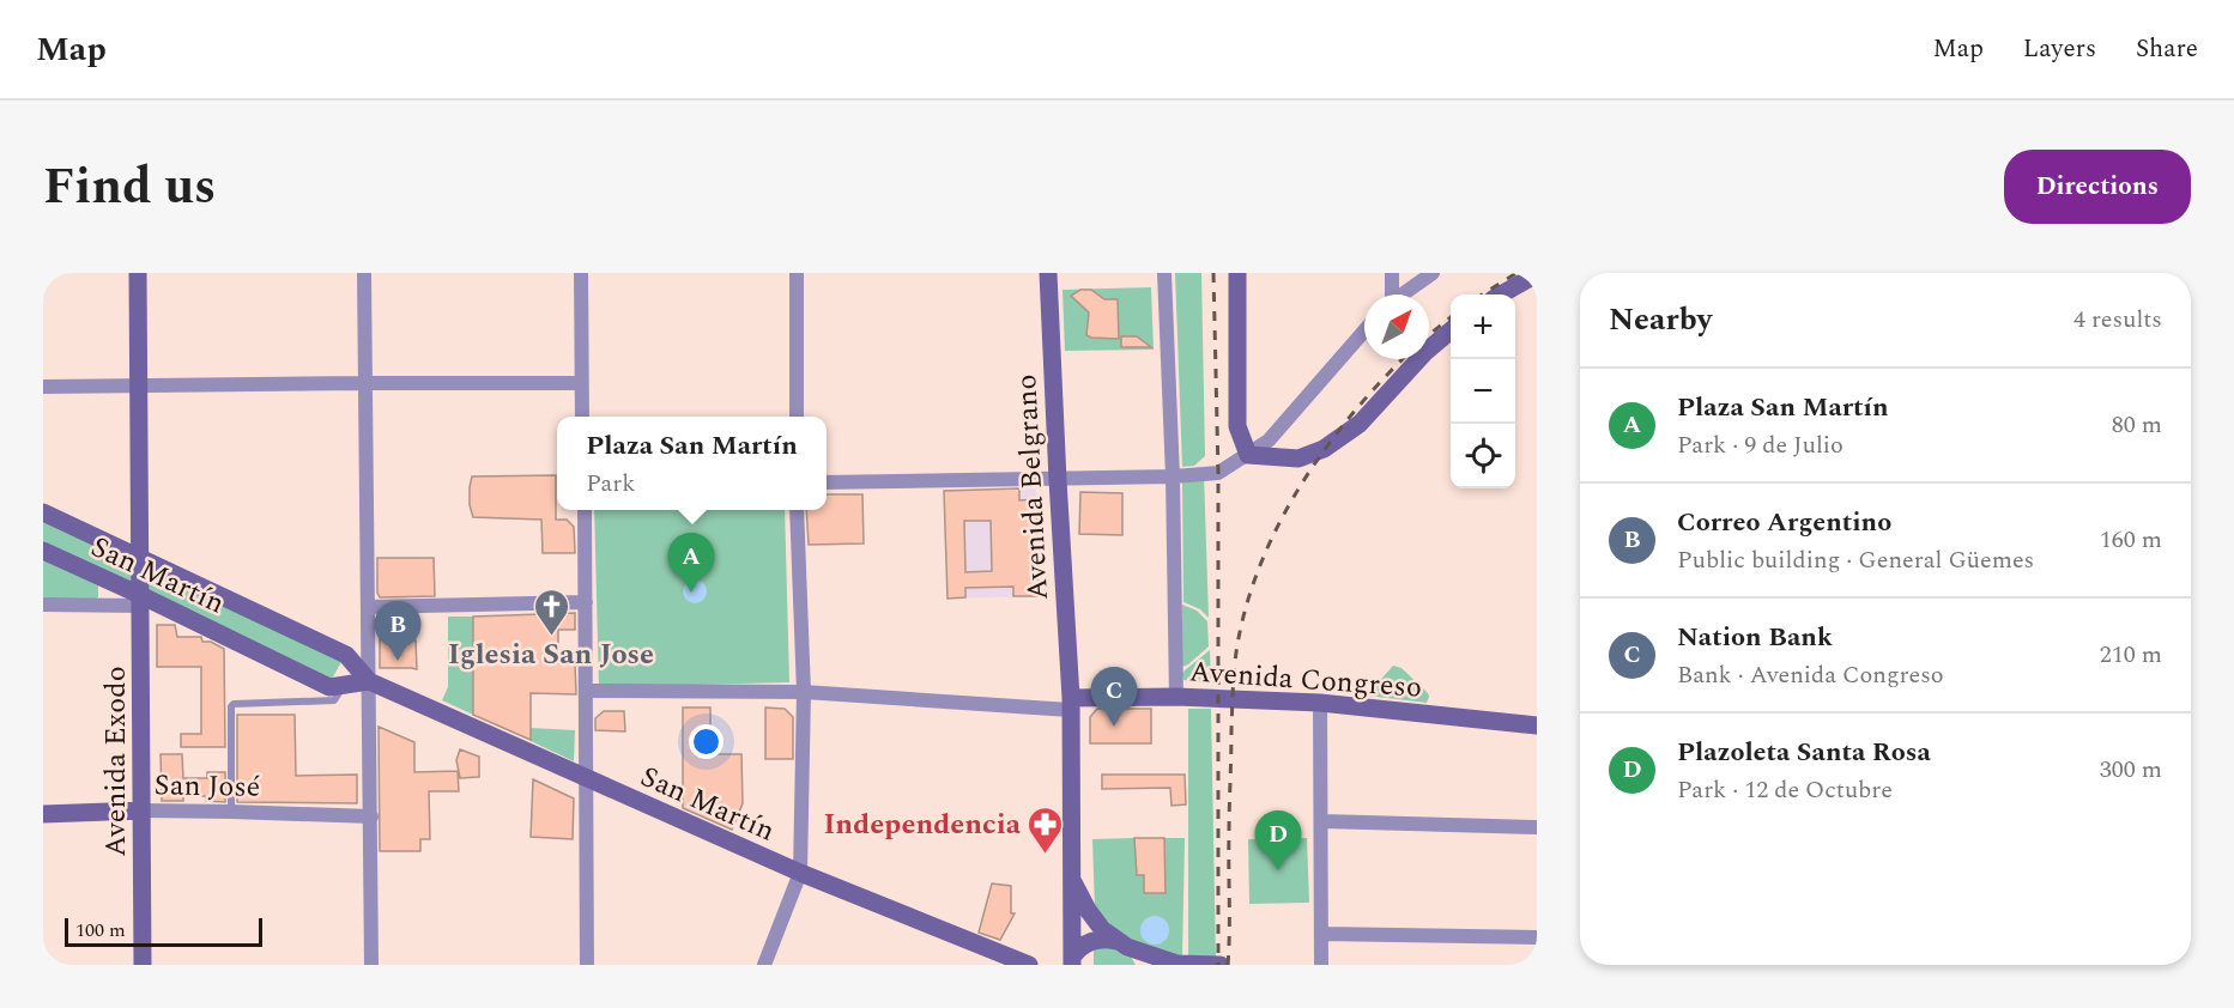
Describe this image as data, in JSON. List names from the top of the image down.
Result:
{
  "streets": {
    "main road": [
      "Avenida Belgrano",
      "San Martín",
      "Avenida Congreso",
      "Avenida Exodo",
      "San José"
    ]
  },
  "crossings": [
    ["Avenida Belgrano", "Avenida Congreso"],
    ["San Martín", "Avenida Exodo"],
    ["Avenida Exodo", "San José"]
  ],
  "places": {
    "church": ["Iglesia San Jose"],
    "pharmacy": ["Independencia"]
  },
  "scale_bar": "100 m",
  "north": "top right",
  "page": {
    "header": "Map",
    "nav": ["Map", "Layers", "Share"],
    "title": "Find us",
    "buttons": "Directions",
    "heading": ["Nearby", "4 results"],
    "map_buttons": ["+", "−"],
    "list": [
      {
        "mark": "A",
        "name": "Plaza San Martín",
        "note": "Park · 9 de Julio",
        "value": "80 m"
      },
      {
        "mark": "B",
        "name": "Correo Argentino",
        "note": "Public building · General Güemes",
        "value": "160 m"
      },
      {
        "mark": "C",
        "name": "Nation Bank",
        "note": "Bank · Avenida Congreso",
        "value": "210 m"
      },
      {
        "mark": "D",
        "name": "Plazoleta Santa Rosa",
        "note": "Park · 12 de Octubre",
        "value": "300 m"
      }
    ],
    "popup": ["Plaza San Martín", "Park"],
    "pins": [
      "A",
      "B",
      "C",
      "D"
    ],
    "scale": "100 m"
  }
}
